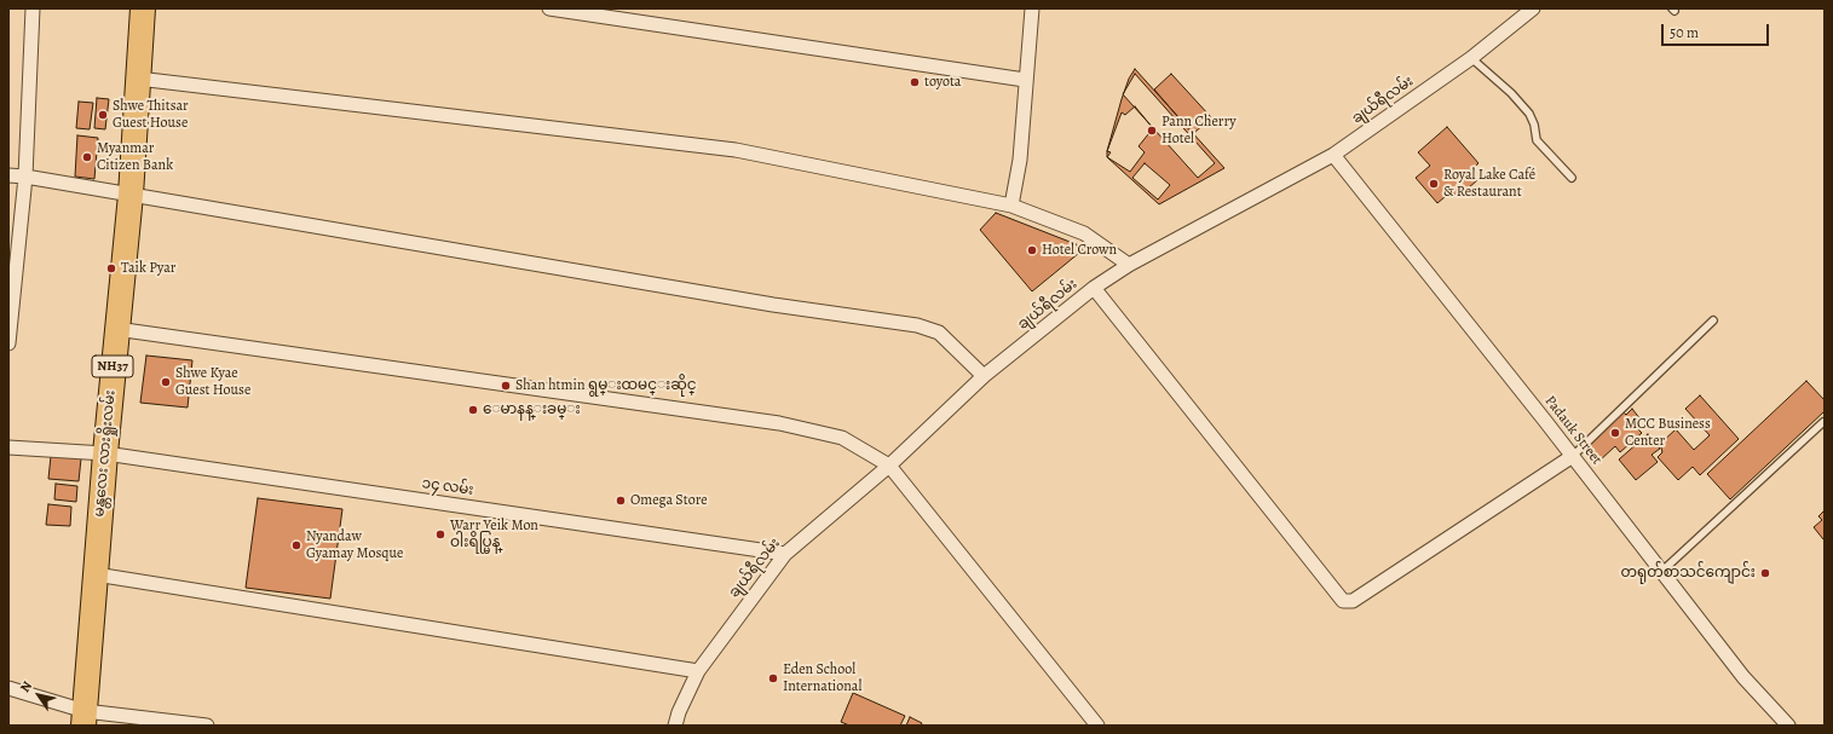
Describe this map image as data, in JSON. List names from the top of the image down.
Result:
{
  "streets": {
    "highway": ["NH37", "မန္တလေး လားရှိုးလမ်း"],
    "street": ["ချယ်ရီလမ်း", "Padauk Street", "၁၄ လမ်း"]
  },
  "crossings": [
    ["ချယ်ရီလမ်း", "Padauk Street"],
    ["ချယ်ရီလမ်း", "၁၄ လမ်း"],
    ["မန္တလေး လားရှိုးလမ်း", "၁၄ လမ်း"]
  ],
  "places": [
    "toyota",
    "Shwe Thitsar Guest House",
    "Pann Cherry Hotel",
    "Myanmar Citizen Bank",
    "Royal Lake Café & Restaurant",
    "Hotel Crown",
    "Taik Pyar",
    "Shwe Kyae Guest House",
    "Shan htmin ရွမ္းထမင္းဆိုင္",
    "ေမာနန္းခမ္း",
    "MCC Business Center",
    "Omega Store",
    "Warr Yeik Mon ဝါးရိပ္မြန္",
    "Nyandaw Gyamay Mosque",
    "တရုတ်စာသင်ကျောင်း",
    "Eden School International"
  ],
  "scale_bar": "50 m",
  "north": "top left"
}
